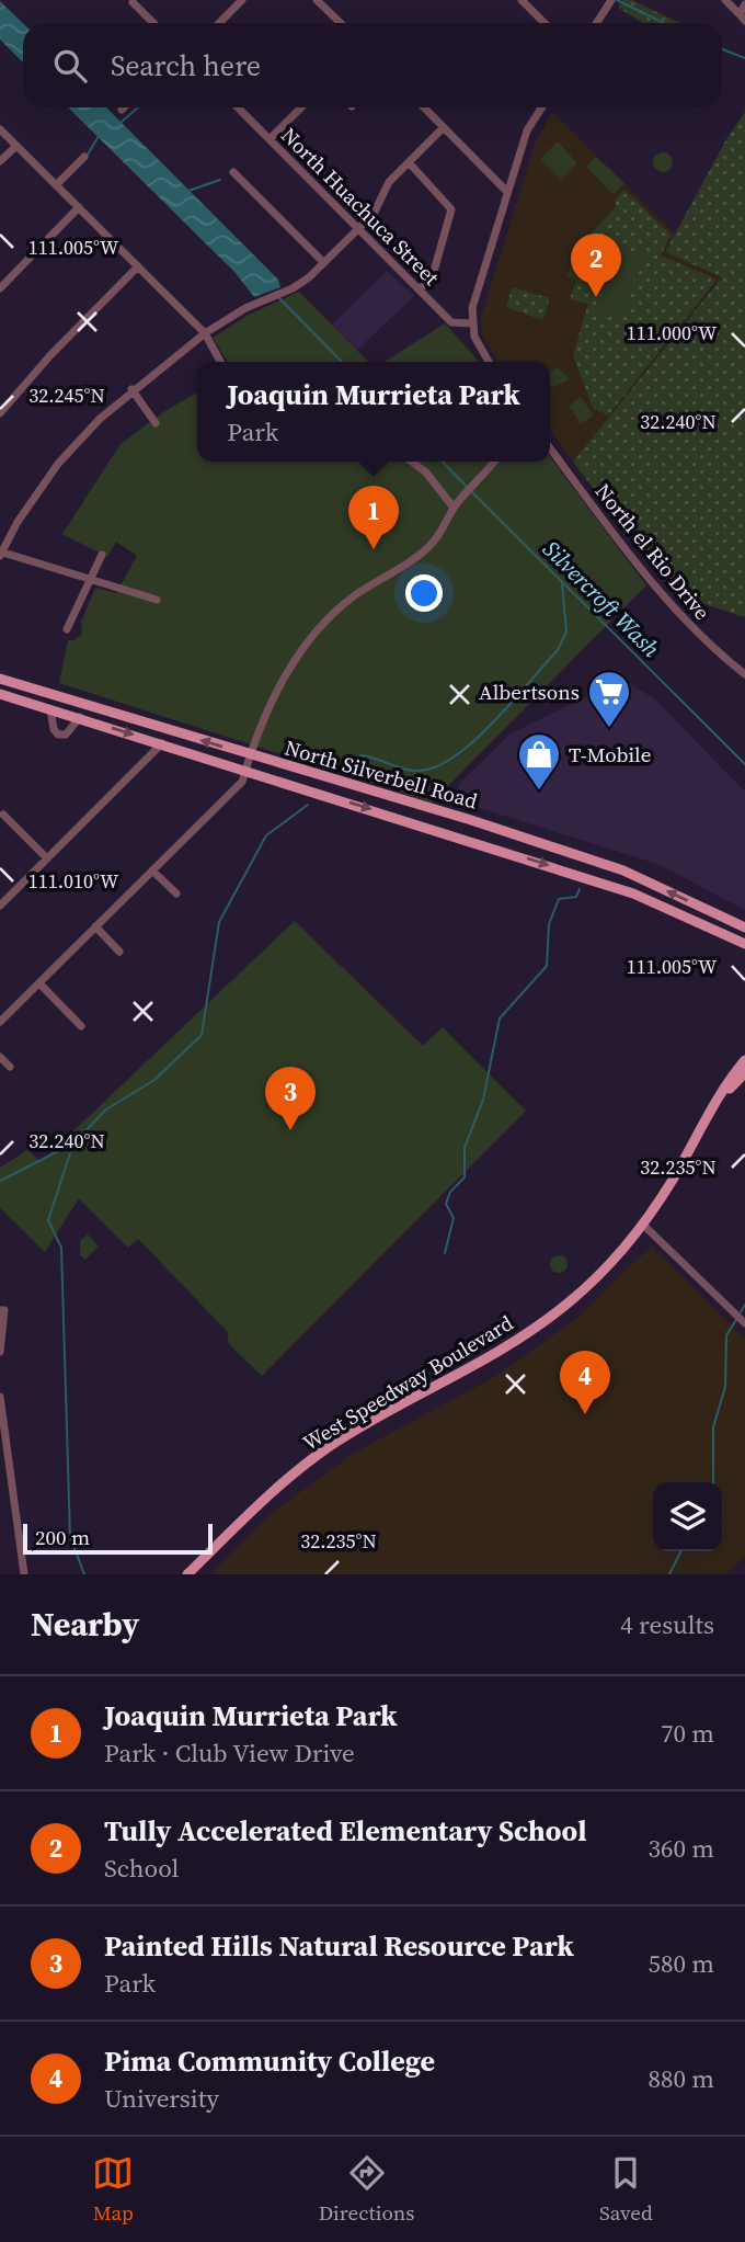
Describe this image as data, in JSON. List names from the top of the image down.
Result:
{
  "streets": {
    "main road": ["North Silverbell Road", "West Speedway Boulevard"],
    "street": ["North Huachuca Street", "North el Rio Drive"]
  },
  "water": ["Silvercroft Wash"],
  "places": {
    "supermarket": ["Albertsons"],
    "shop": ["T-Mobile"]
  },
  "scale_bar": "200 m",
  "page": {
    "search": "Search here",
    "pins": [
      "2",
      "1",
      "3",
      "4"
    ],
    "popup": ["Joaquin Murrieta Park", "Park"],
    "scale": "200 m",
    "heading": ["Nearby", "4 results"],
    "list": [
      {
        "mark": "1",
        "name": "Joaquin Murrieta Park",
        "note": "Park · Club View Drive",
        "value": "70 m"
      },
      {
        "mark": "2",
        "name": "Tully Accelerated Elementary School",
        "note": "School",
        "value": "360 m"
      },
      {
        "mark": "3",
        "name": "Painted Hills Natural Resource Park",
        "note": "Park",
        "value": "580 m"
      },
      {
        "mark": "4",
        "name": "Pima Community College",
        "note": "University",
        "value": "880 m"
      }
    ],
    "nav": ["Map", "Directions", "Saved"]
  },
  "coordinates": [
    "111.005°W",
    "111.000°W",
    "32.245°N",
    "32.240°N",
    "111.010°W",
    "32.235°N"
  ]
}
